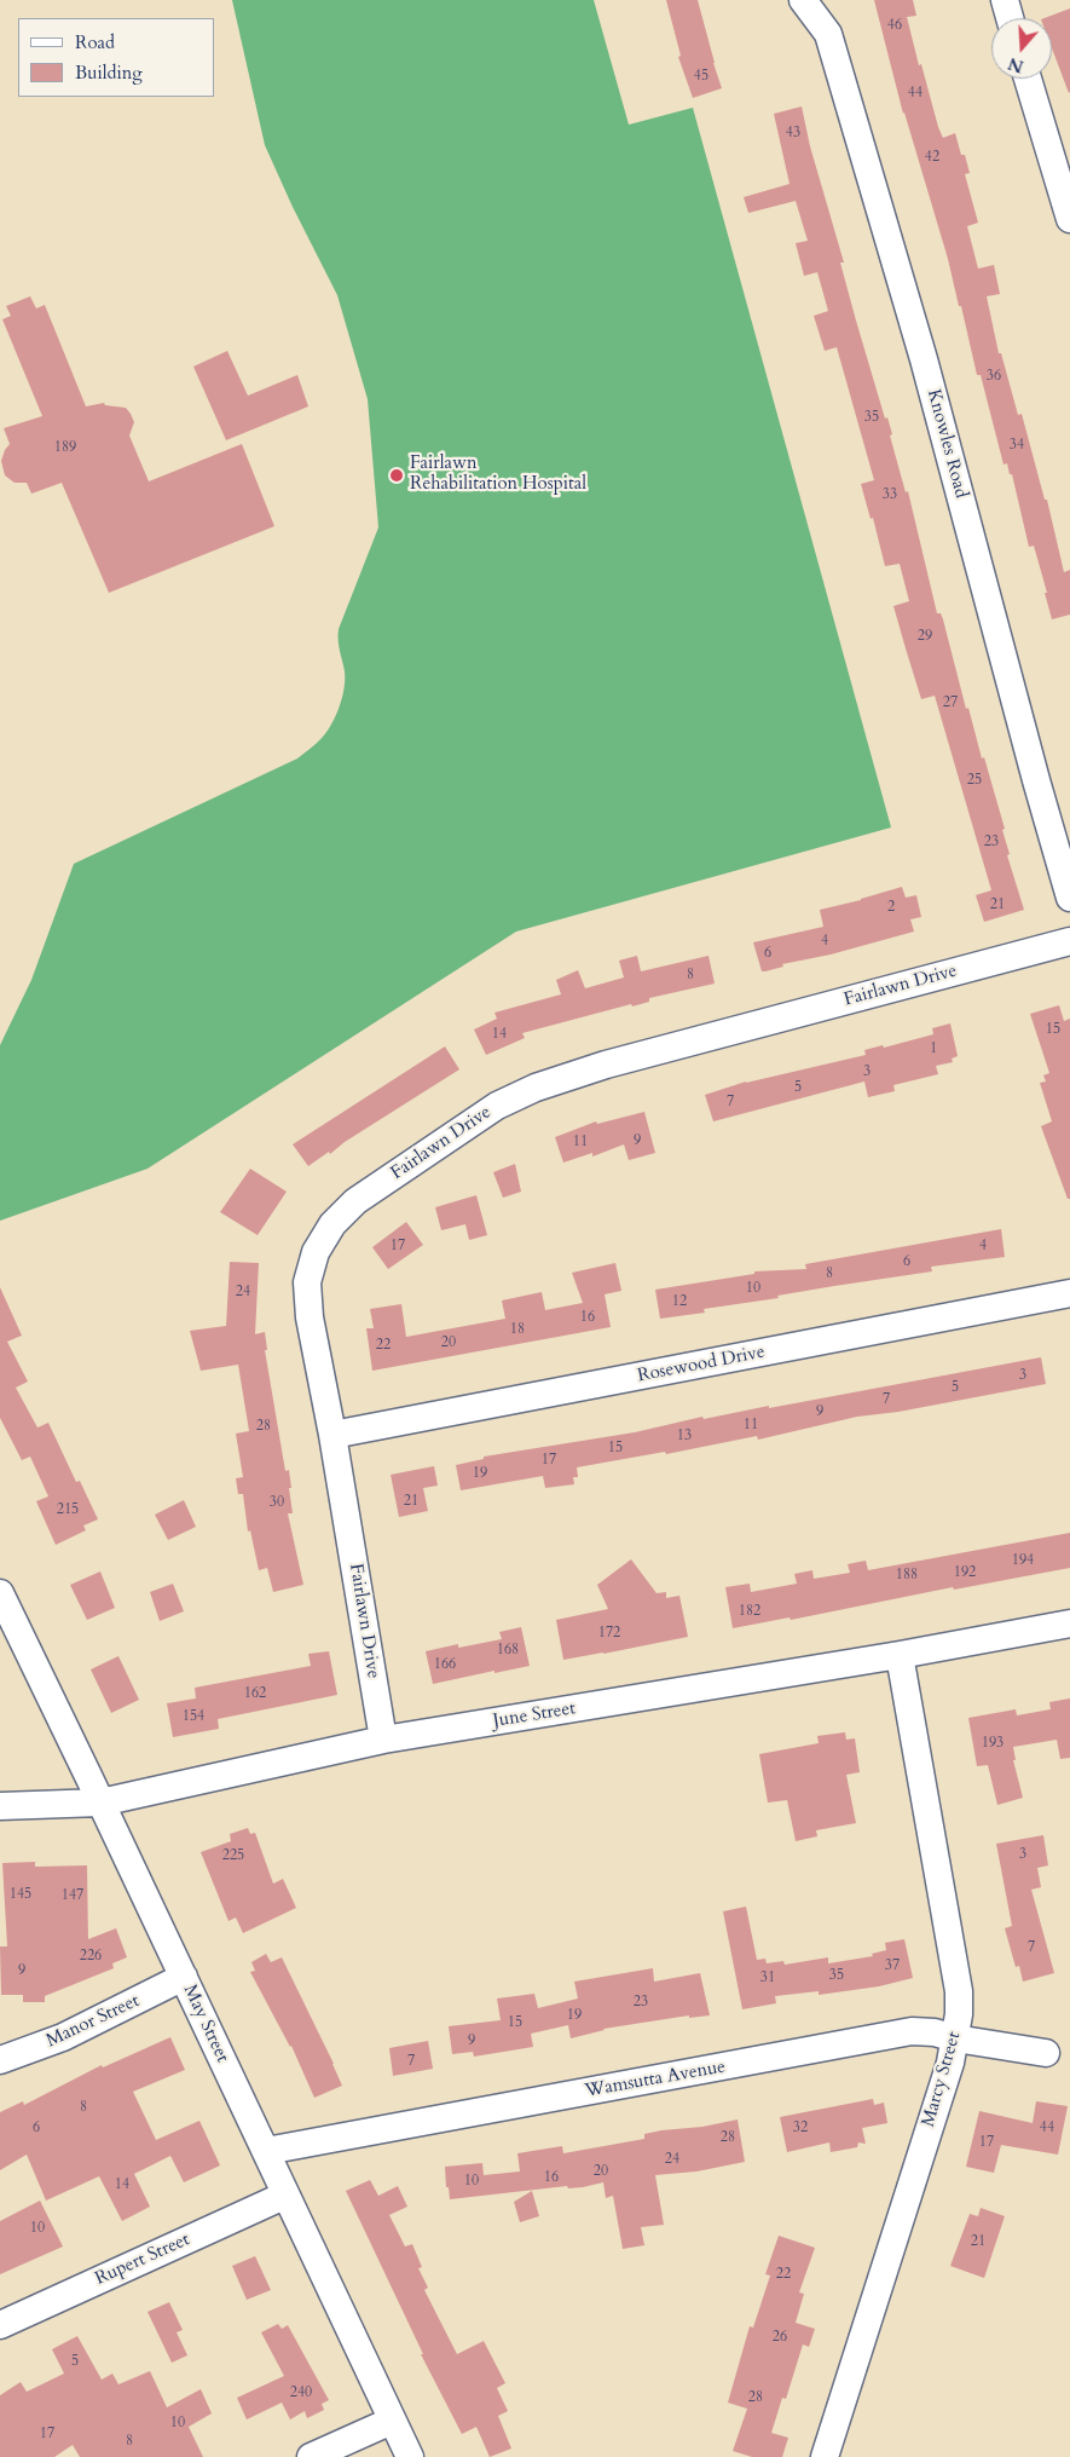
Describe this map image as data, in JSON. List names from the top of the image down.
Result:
{
  "streets": {
    "street": [
      "Knowles Road",
      "Fairlawn Drive",
      "Rosewood Drive",
      "June Street",
      "Manor Street",
      "May Street",
      "Wamsutta Avenue",
      "Marcy Street",
      "Rupert Street"
    ]
  },
  "crossings": [
    ["Fairlawn Drive", "Rosewood Drive"],
    ["Fairlawn Drive", "June Street"],
    ["June Street", "May Street"],
    ["June Street", "Marcy Street"],
    ["Manor Street", "May Street"],
    ["May Street", "Wamsutta Avenue"],
    ["May Street", "Rupert Street"],
    ["Wamsutta Avenue", "Marcy Street"]
  ],
  "places": ["Fairlawn Rehabilitation Hospital"],
  "house_numbers": [
    "46",
    "45",
    "44",
    "43",
    "42",
    "36",
    "35",
    "34",
    "189",
    "33",
    "29",
    "27",
    "25",
    "23",
    "21",
    "2",
    "4",
    "6",
    "8",
    "15",
    "14",
    "1",
    "3",
    "5",
    "7",
    "9",
    "11",
    "17",
    "4",
    "6",
    "8",
    "10",
    "24",
    "12",
    "16",
    "18",
    "20",
    "22",
    "3",
    "5",
    "7",
    "9",
    "11",
    "28",
    "13",
    "15",
    "17",
    "19",
    "21",
    "30",
    "215",
    "194",
    "192",
    "188",
    "182",
    "172",
    "168",
    "166",
    "162",
    "154",
    "193",
    "3",
    "225",
    "145",
    "147",
    "7",
    "226",
    "37",
    "9",
    "35",
    "31",
    "23",
    "19",
    "15",
    "9",
    "7",
    "8",
    "6",
    "32",
    "44",
    "28",
    "17",
    "24",
    "20",
    "16",
    "10",
    "14",
    "10",
    "21",
    "22",
    "26",
    "5",
    "240",
    "28",
    "10",
    "17",
    "8"
  ],
  "legend": ["Road", "Building"],
  "north": "bottom"
}
